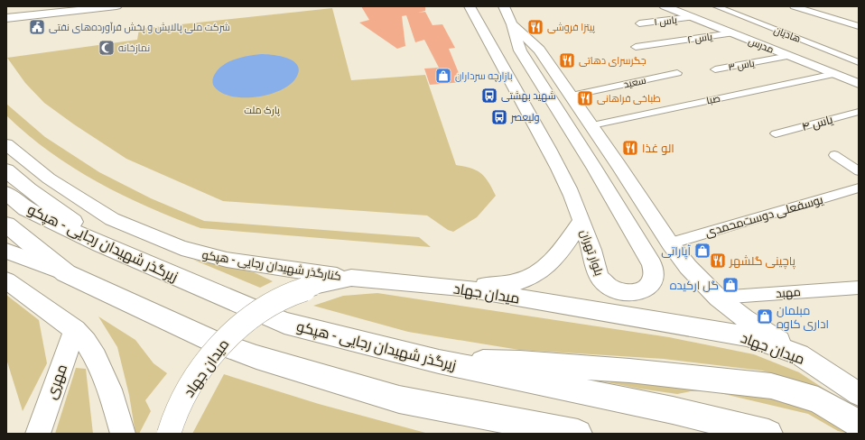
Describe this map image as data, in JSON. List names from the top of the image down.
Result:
{
  "streets": {
    "main road": [
      "مدرس",
      "زیرگذر شهیدان رجایی - هپکو",
      "بلوار تهران",
      "کنارگذر شهیدان رجایی - هپکو",
      "میدان جهاد",
      "مهری"
    ],
    "street": [
      "یاس ۱",
      "هادیان",
      "یاس ۲",
      "یاس ۳",
      "سعید",
      "صبا",
      "یاس ۴",
      "یوسفعلی دوست‌محمدی",
      "مهبد"
    ]
  },
  "crossings": [
    ["یاس ۱", "مدرس"],
    ["یاس ۲", "مدرس"],
    ["مدرس", "یاس ۳"],
    ["مدرس", "صبا"],
    ["سعید", "بلوار تهران"],
    ["صبا", "بلوار تهران"],
    ["یوسفعلی دوست‌محمدی", "بلوار تهران"],
    ["بلوار تهران", "مهبد"],
    ["بلوار تهران", "میدان جهاد"],
    ["کنارگذر شهیدان رجایی - هپکو", "میدان جهاد"]
  ],
  "parks": ["پارک ملت"],
  "places": {
    "public building": ["شرکت ملی پالایش و پخش فرآورده‌های نفتی"],
    "restaurant": [
      "پیتزا فروشی",
      "جگرسرای دهاتی",
      "طباخی فراهانی",
      "الو غذا",
      "پاچینی گلشهر"
    ],
    "mosque": ["نمازخانه"],
    "shop": [
      "بازارچه سرداران",
      "آپاراتی",
      "گل ارکیده",
      "مبلمان اداری کاوه"
    ],
    "bus stop": ["شهید بهشتی", "ولیعصر"]
  }
}
